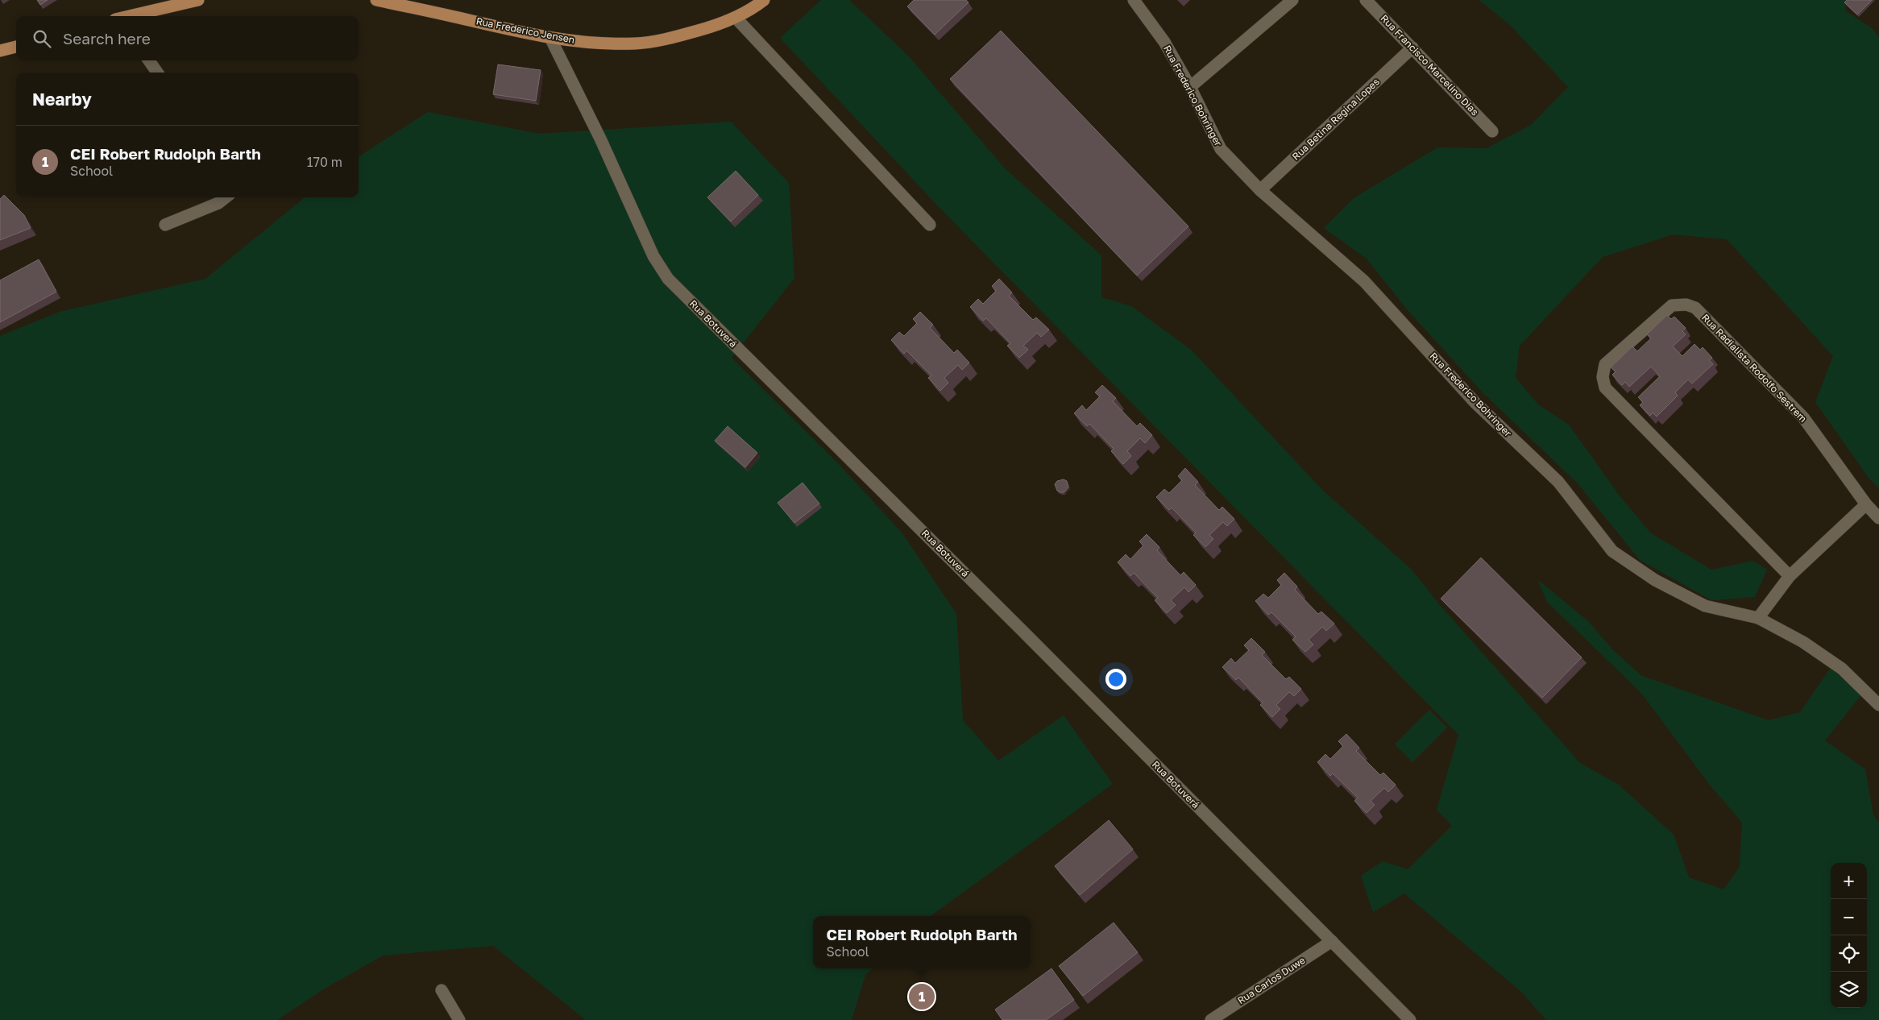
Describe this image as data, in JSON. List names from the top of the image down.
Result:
{
  "streets": {
    "main road": ["Rua Frederico Jensen"],
    "street": [
      "Rua Francisco Marcelino Dias",
      "Rua Frederico Bohringer",
      "Rua Betina Regina Lopes",
      "Rua Botuverá",
      "Rua Radialista Rodolfo Sestrem",
      "Rua Carlos Duwe"
    ]
  },
  "crossings": [
    ["Rua Frederico Jensen", "Rua Botuverá"],
    ["Rua Francisco Marcelino Dias", "Rua Betina Regina Lopes"],
    ["Rua Frederico Bohringer", "Rua Betina Regina Lopes"],
    ["Rua Botuverá", "Rua Carlos Duwe"]
  ],
  "page": {
    "search": "Search here",
    "heading": "Nearby",
    "list": [
      {
        "mark": "1",
        "name": "CEI Robert Rudolph Barth",
        "note": "School",
        "value": "170 m"
      }
    ],
    "map_buttons": ["+", "−"],
    "popup": ["CEI Robert Rudolph Barth", "School"],
    "pins": "1"
  }
}
